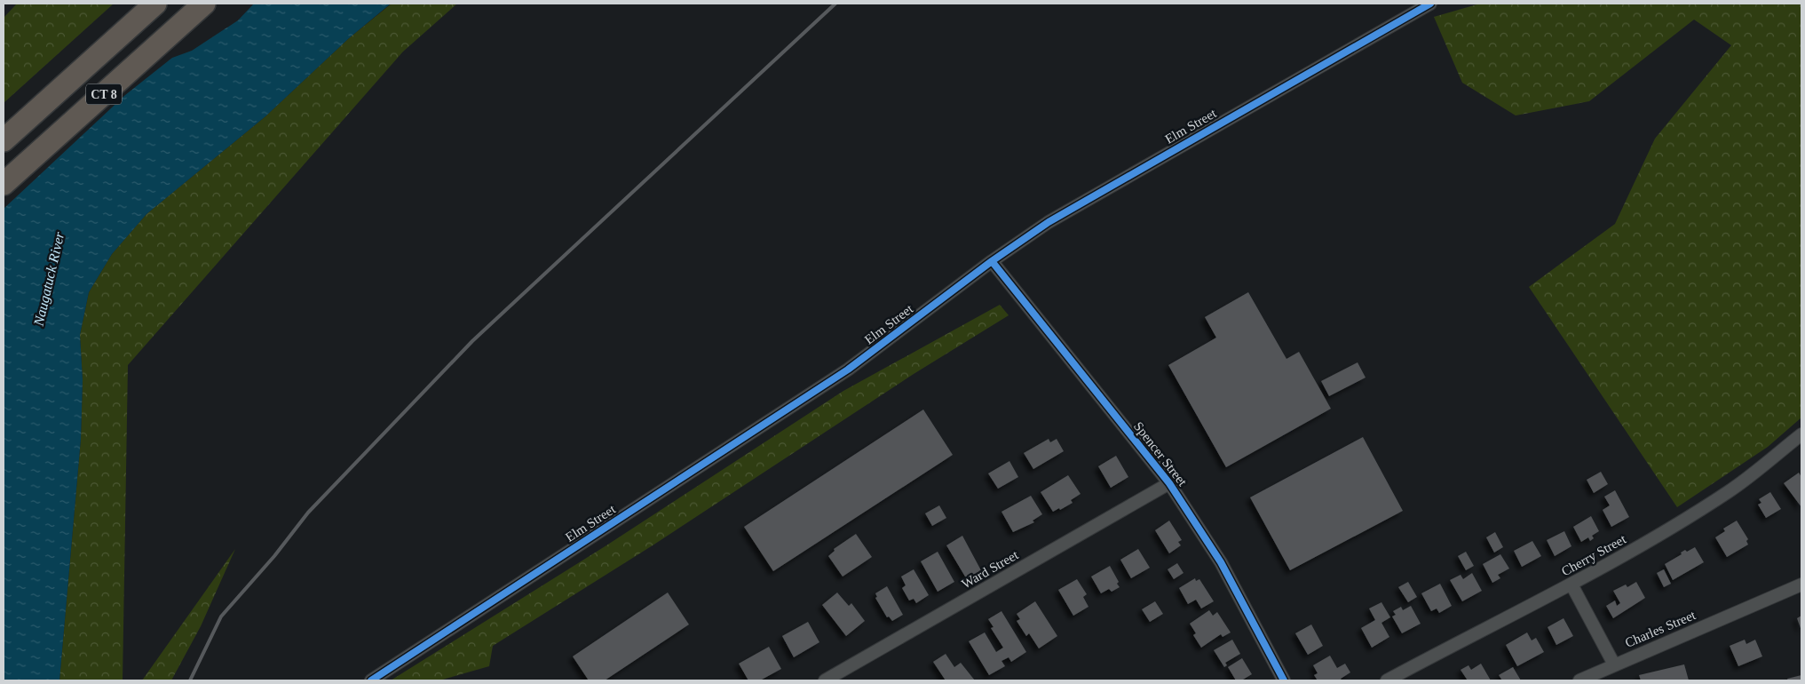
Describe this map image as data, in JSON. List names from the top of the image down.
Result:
{
  "streets": {
    "highway": ["CT 8"],
    "street": [
      "Elm Street",
      "Spencer Street",
      "Cherry Street",
      "Ward Street",
      "Charles Street"
    ]
  },
  "crossings": [
    ["Elm Street", "Spencer Street"],
    ["Spencer Street", "Ward Street"],
    ["Cherry Street", "Charles Street"]
  ],
  "water": ["Naugatuck River"]
}
